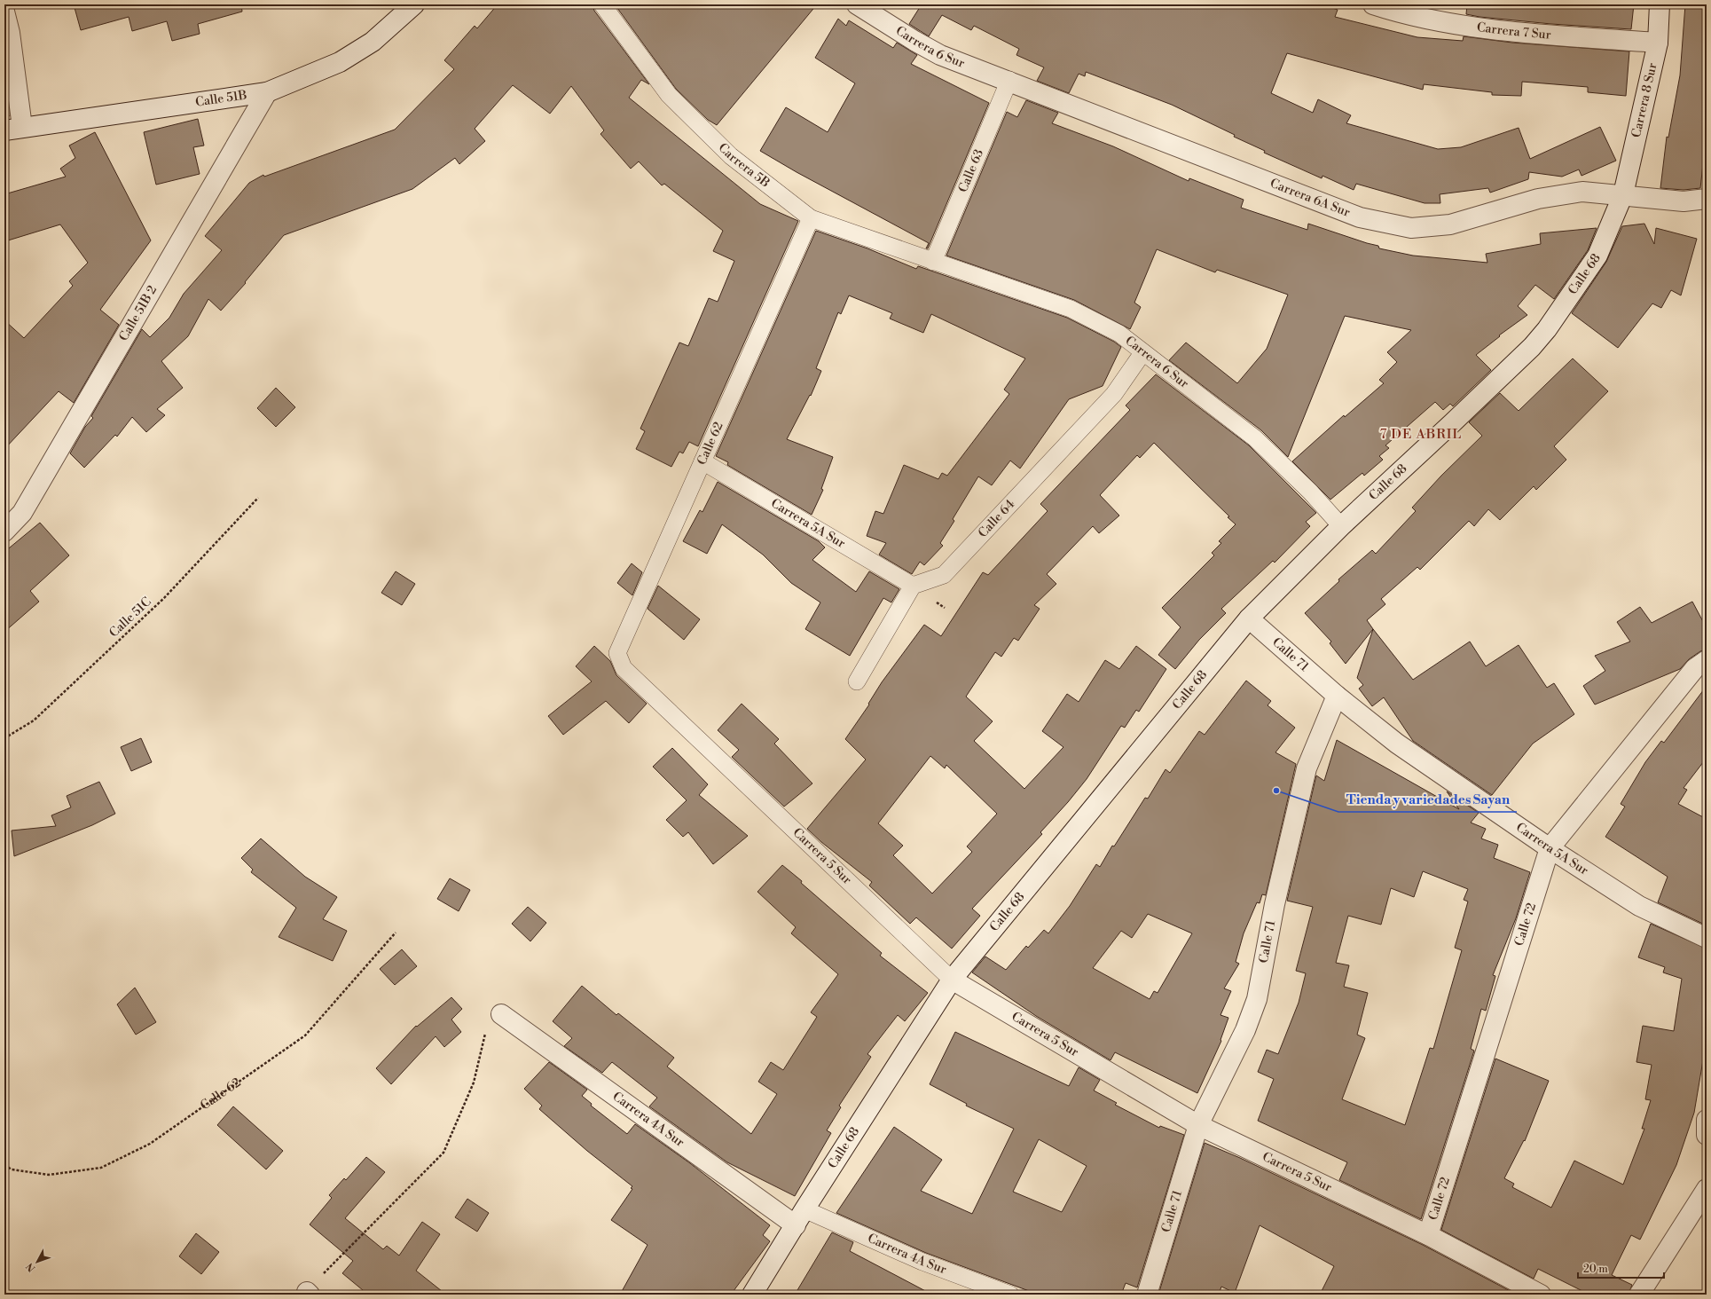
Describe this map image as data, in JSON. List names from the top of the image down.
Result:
{
  "streets": {
    "street": [
      "Carrera 7 Sur",
      "Carrera 6 Sur",
      "Calle 51B",
      "Carrera 8 Sur",
      "Carrera 6A Sur",
      "Calle 68",
      "Calle 51B 2",
      "Carrera 5A Sur",
      "Calle 71",
      "Carrera 5 Sur",
      "Calle 72",
      "Carrera 4A Sur"
    ],
    "lane": [
      "Carrera 5B",
      "Calle 63",
      "Calle 62",
      "Calle 64"
    ],
    "path": ["Calle 51C"]
  },
  "crossings": [
    ["Carrera 7 Sur", "Carrera 8 Sur"],
    ["Carrera 6 Sur", "Carrera 5B"],
    ["Carrera 6 Sur", "Calle 63"],
    ["Carrera 6 Sur", "Carrera 6A Sur"],
    ["Carrera 6 Sur", "Calle 68"],
    ["Carrera 6 Sur", "Calle 64"],
    ["Calle 51B", "Calle 51B 2"],
    ["Carrera 8 Sur", "Carrera 6A Sur"],
    ["Carrera 8 Sur", "Calle 68"],
    ["Carrera 5B", "Calle 63"],
    ["Carrera 5B", "Calle 62"],
    ["Calle 63", "Carrera 6A Sur"],
    ["Carrera 6A Sur", "Calle 68"],
    ["Calle 68", "Calle 71"],
    ["Calle 68", "Carrera 5 Sur"],
    ["Calle 68", "Carrera 4A Sur"],
    ["Calle 62", "Carrera 5A Sur"],
    ["Calle 62", "Carrera 5 Sur"],
    ["Calle 64", "Carrera 5A Sur"],
    ["Carrera 5A Sur", "Calle 71"],
    ["Carrera 5A Sur", "Calle 72"],
    ["Calle 71", "Carrera 5 Sur"],
    ["Carrera 5 Sur", "Calle 72"]
  ],
  "districts": ["7 DE ABRIL"],
  "places": ["Tienda y variedades Sayan"],
  "scale_bar": "20 m",
  "north": "bottom left"
}
